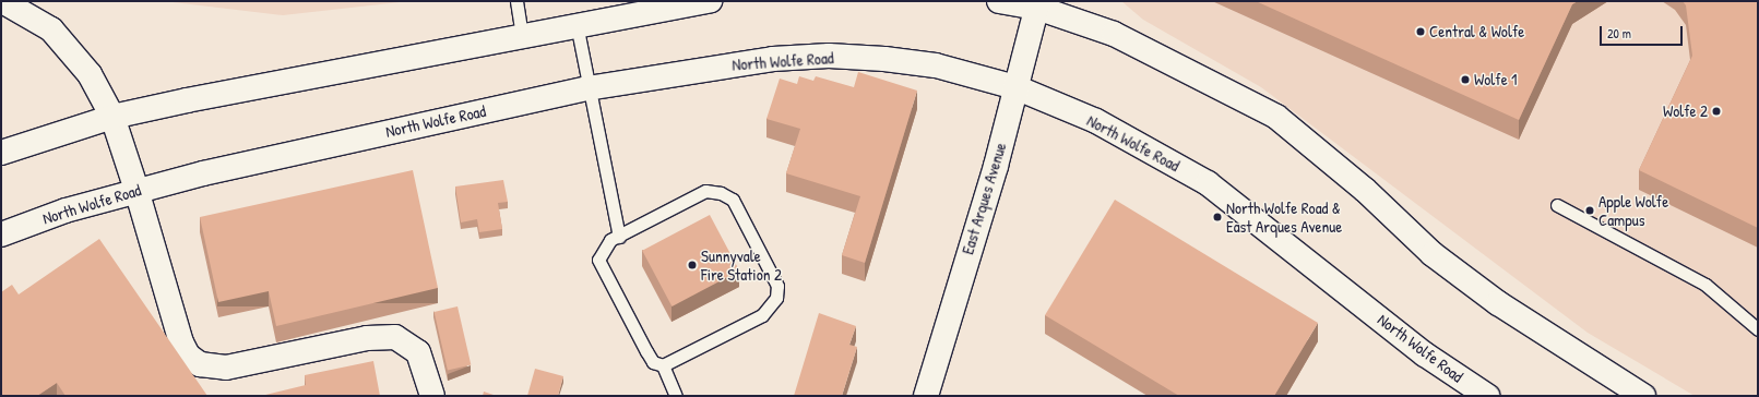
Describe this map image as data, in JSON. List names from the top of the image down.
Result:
{
  "streets": {
    "main road": ["North Wolfe Road", "East Arques Avenue"]
  },
  "crossings": [
    ["North Wolfe Road", "East Arques Avenue"]
  ],
  "places": [
    "Central & Wolfe",
    "Wolfe 1",
    "Wolfe 2",
    "Apple Wolfe Campus",
    "North Wolfe Road & East Arques Avenue",
    "Sunnyvale Fire Station 2"
  ],
  "scale_bar": "20 m"
}
